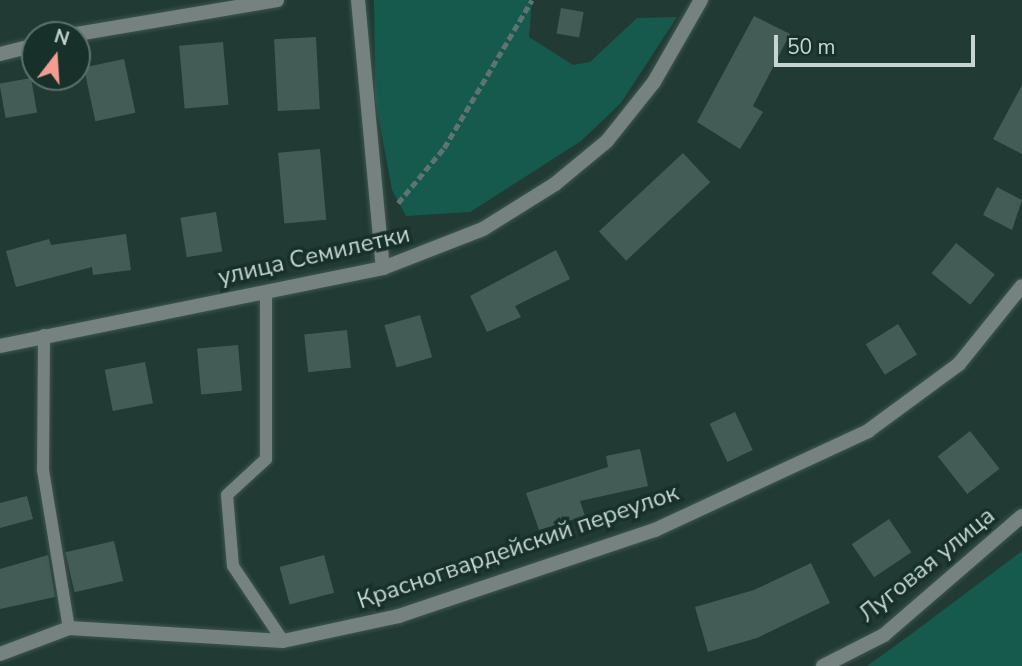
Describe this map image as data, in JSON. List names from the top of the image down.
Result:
{
  "streets": {
    "street": ["улица Семилетки", "Красногвардейский переулок", "Луговая улица"]
  },
  "scale_bar": "50 m",
  "north": "top"
}
